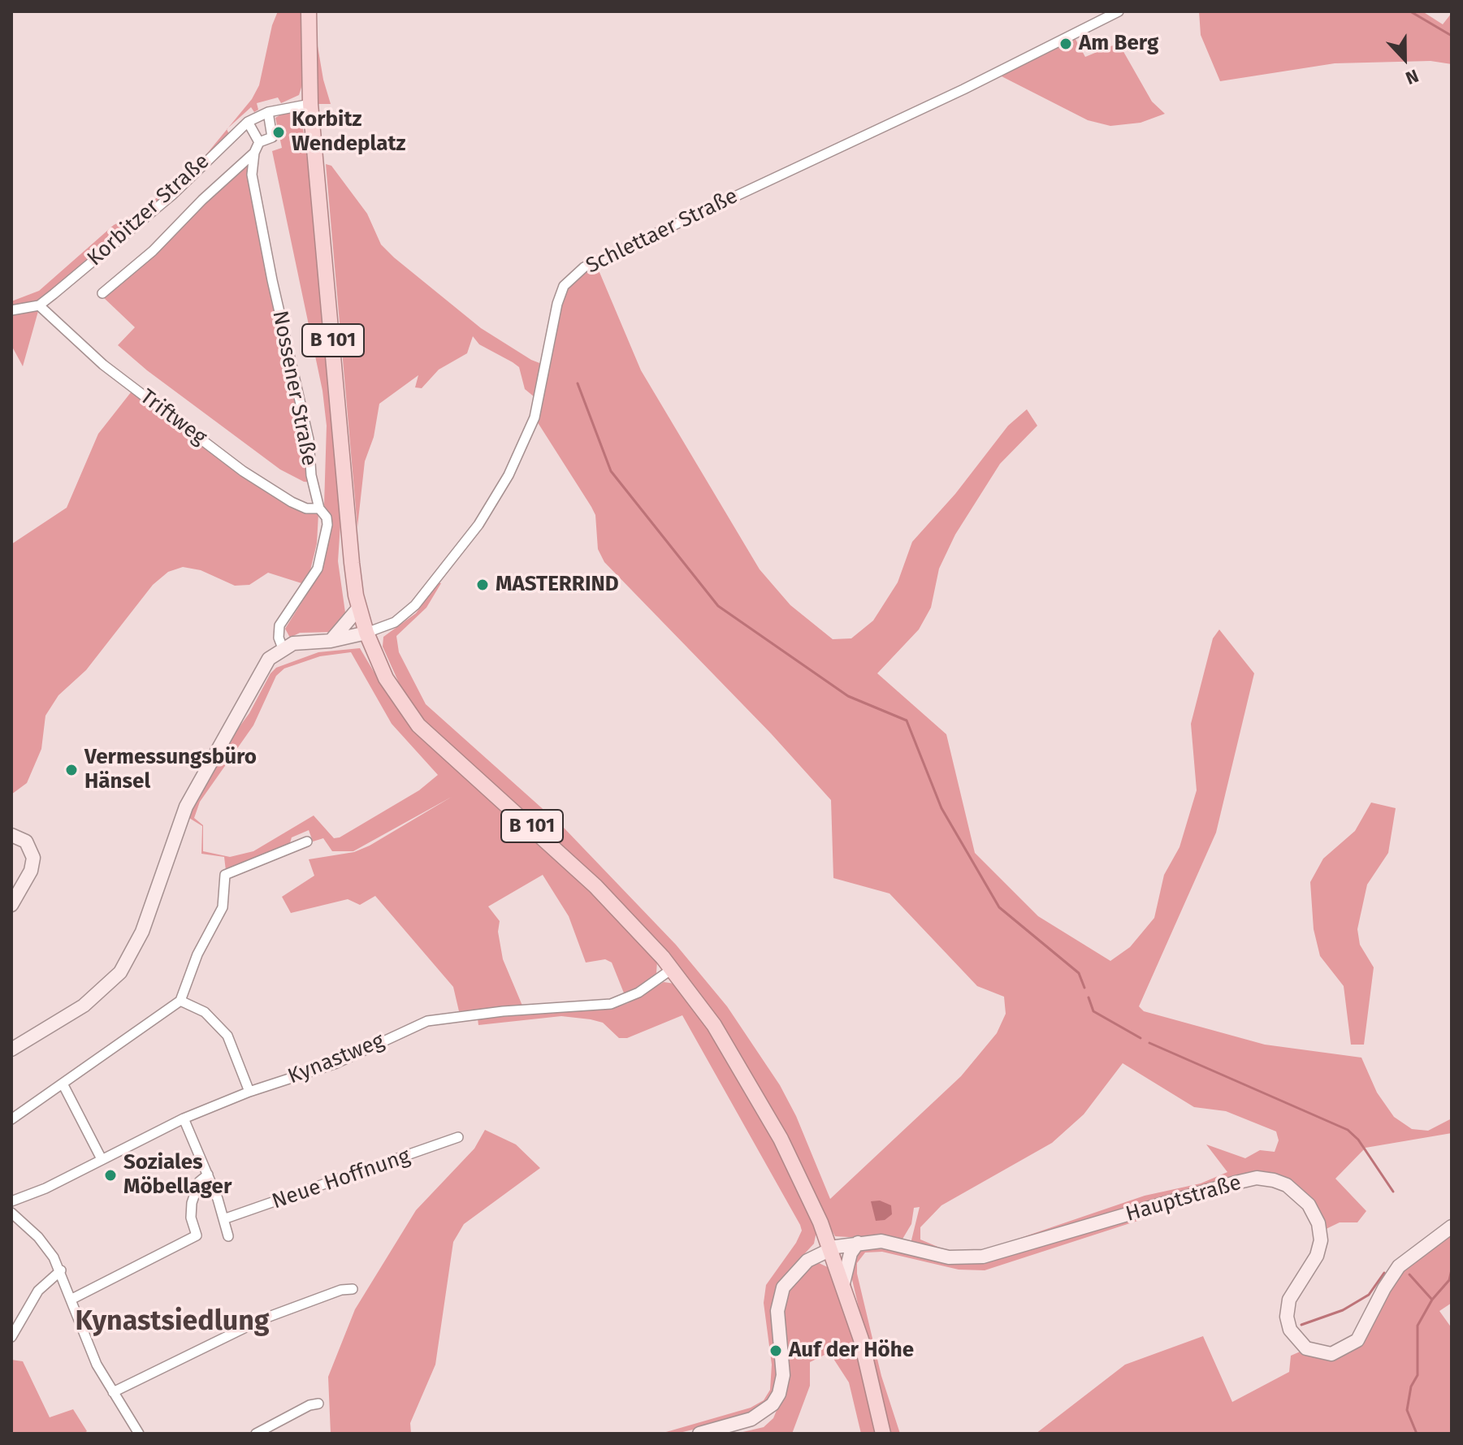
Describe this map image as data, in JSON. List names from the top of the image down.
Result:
{
  "streets": {
    "main road": ["B 101"],
    "street": [
      "Korbitzer Straße",
      "Schlettaer Straße",
      "Nossener Straße",
      "Triftweg",
      "Kynastweg",
      "Neue Hoffnung",
      "Hauptstraße"
    ]
  },
  "crossings": [
    ["Korbitzer Straße", "B 101"],
    ["Korbitzer Straße", "Triftweg"],
    ["Schlettaer Straße", "B 101"],
    ["B 101", "Kynastweg"],
    ["B 101", "Hauptstraße"],
    ["Nossener Straße", "Triftweg"]
  ],
  "districts": ["Kynastsiedlung"],
  "places": [
    "Am Berg",
    "Korbitz Wendeplatz",
    "MASTERRIND",
    "Vermessungsbüro Hänsel",
    "Soziales Möbellager",
    "Auf der Höhe"
  ],
  "north": "bottom"
}
